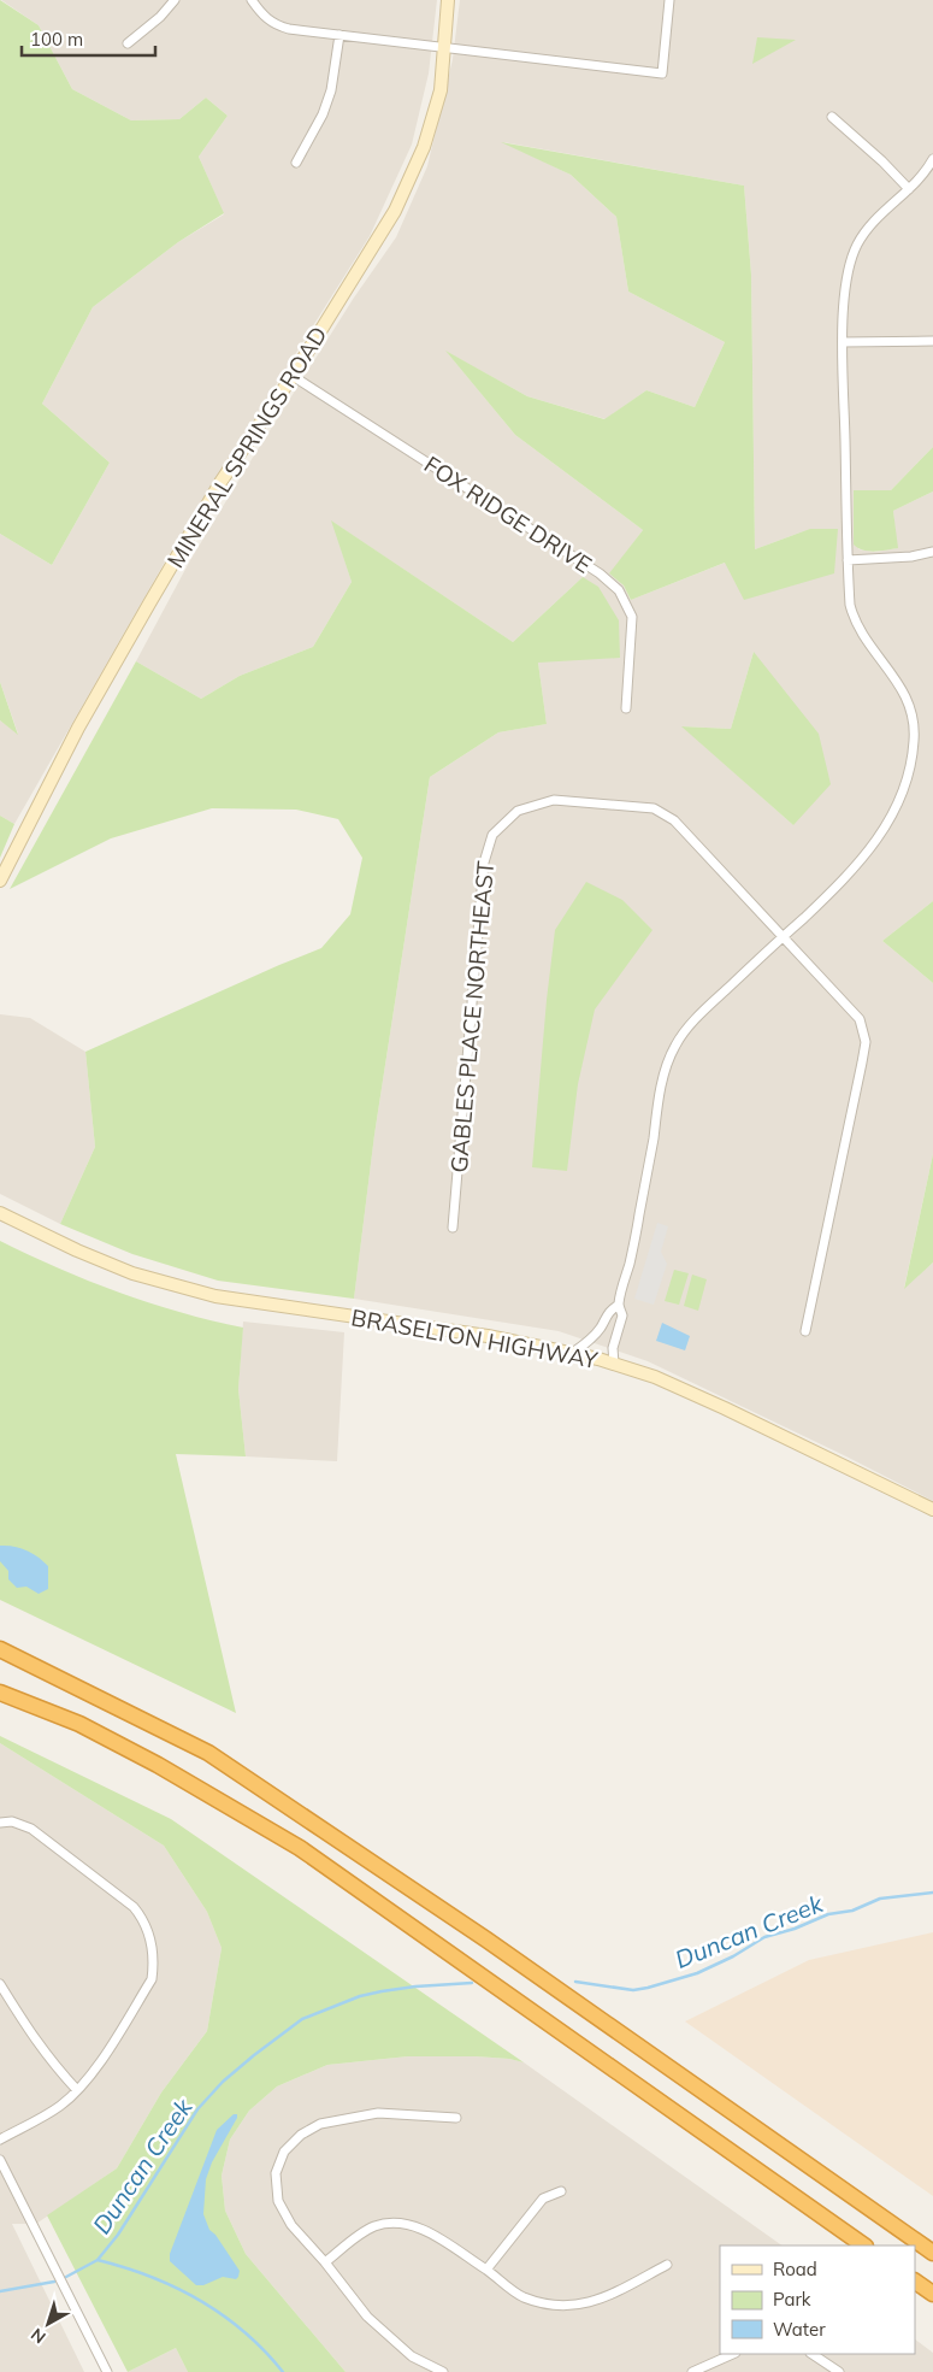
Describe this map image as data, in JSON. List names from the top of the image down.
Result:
{
  "streets": {
    "main road": ["MINERAL SPRINGS ROAD", "BRASELTON HIGHWAY"],
    "street": ["FOX RIDGE DRIVE", "GABLES PLACE NORTHEAST"]
  },
  "crossings": [
    ["MINERAL SPRINGS ROAD", "FOX RIDGE DRIVE"]
  ],
  "water": ["Duncan Creek"],
  "legend": ["Road", "Park", "Water"],
  "scale_bar": "100 m",
  "north": "bottom left"
}
